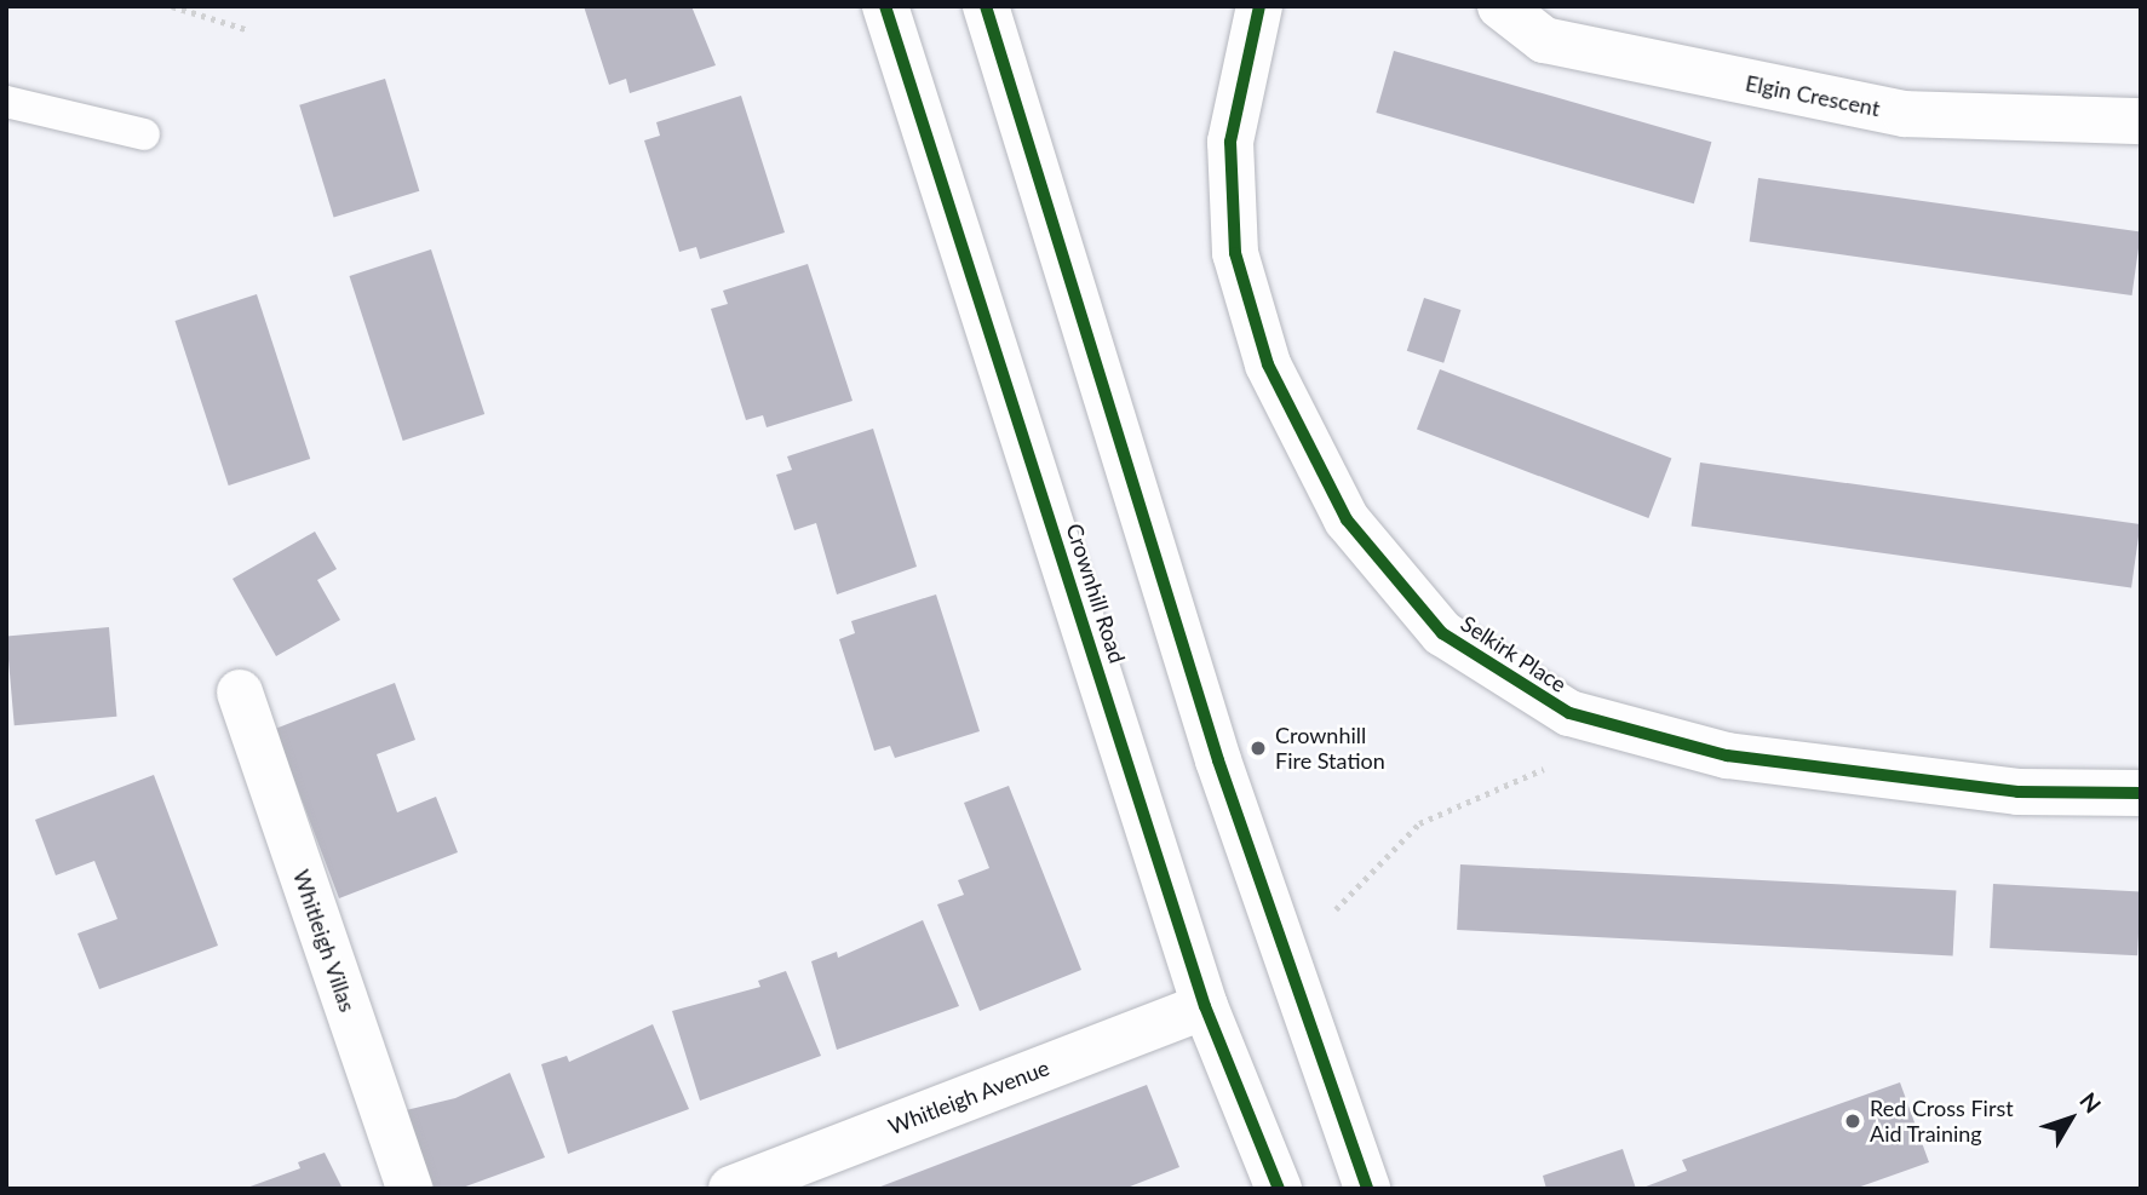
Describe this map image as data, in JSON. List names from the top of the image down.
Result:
{
  "streets": {
    "street": [
      "Elgin Crescent",
      "Crownhill Road",
      "Selkirk Place",
      "Whitleigh Villas",
      "Whitleigh Avenue"
    ]
  },
  "crossings": [
    ["Crownhill Road", "Whitleigh Avenue"]
  ],
  "places": ["Crownhill Fire Station", "Red Cross First Aid Training"],
  "north": "top right"
}
